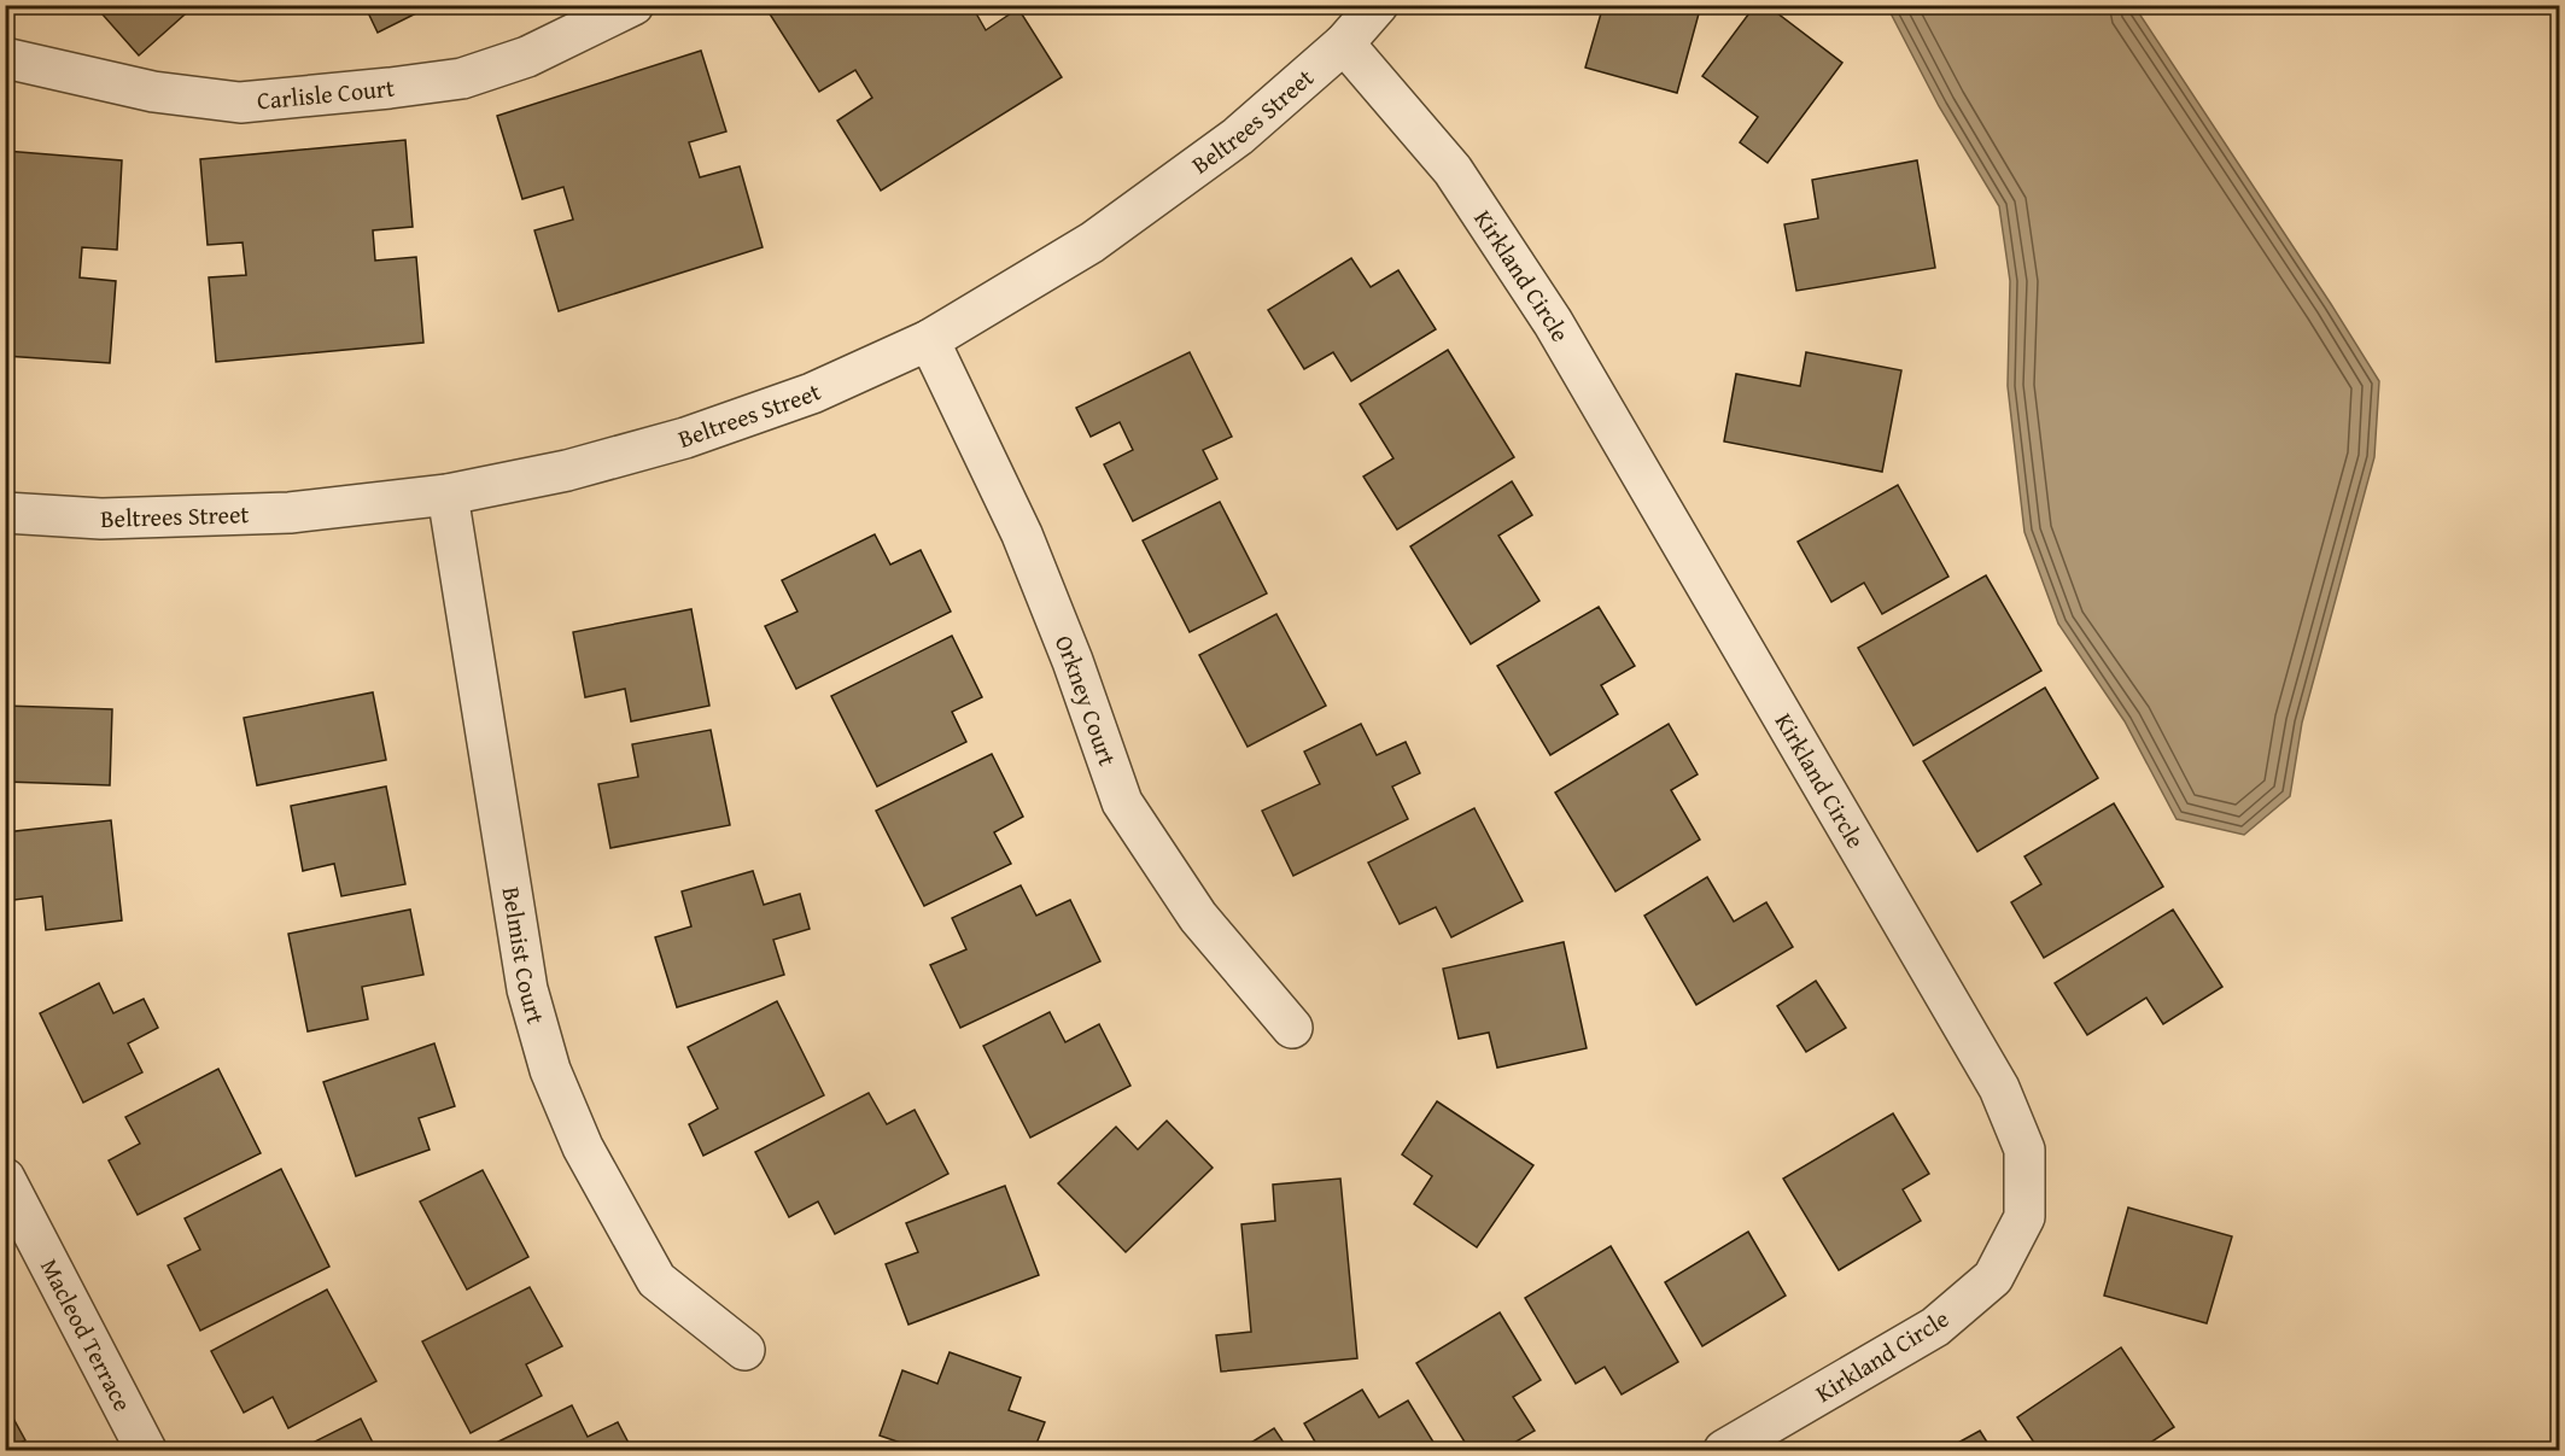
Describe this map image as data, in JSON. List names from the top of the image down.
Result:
{
  "streets": {
    "street": [
      "Carlisle Court",
      "Beltrees Street",
      "Kirkland Circle",
      "Orkney Court",
      "Belmist Court",
      "Macleod Terrace"
    ]
  },
  "crossings": [
    ["Beltrees Street", "Kirkland Circle"],
    ["Beltrees Street", "Orkney Court"],
    ["Beltrees Street", "Belmist Court"]
  ]
}
